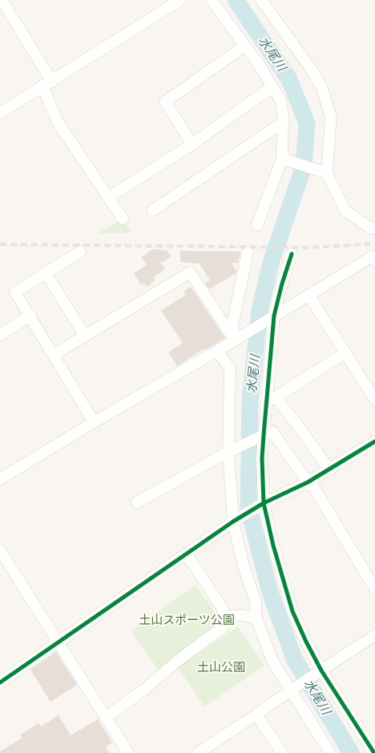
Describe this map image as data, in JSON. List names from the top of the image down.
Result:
{
  "water": ["水尾川"],
  "parks": ["土山スポーツ公園", "土山公園"]
}
